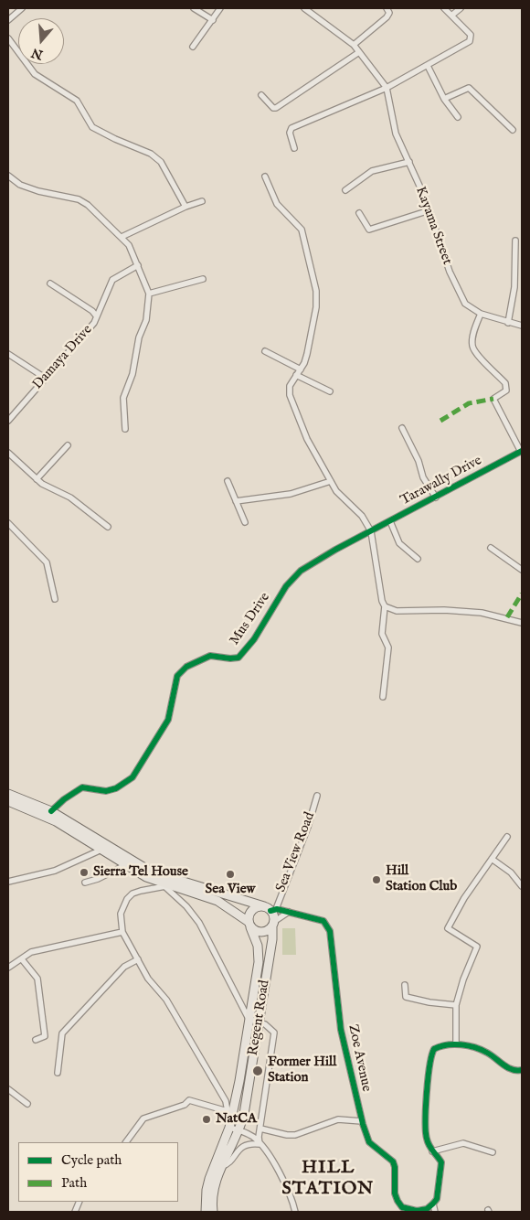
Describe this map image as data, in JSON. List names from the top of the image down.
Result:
{
  "streets": {
    "main road": ["Regent Road"],
    "street": [
      "Kayama Street",
      "Damaya Drive",
      "Tarawally Drive",
      "Mus Drive",
      "Sea View Road",
      "Zoe Avenue"
    ]
  },
  "crossings": [
    ["Kayama Street", "Tarawally Drive"],
    ["Tarawally Drive", "Mus Drive"],
    ["Sea View Road", "Regent Road"],
    ["Sea View Road", "Zoe Avenue"],
    ["Regent Road", "Zoe Avenue"]
  ],
  "districts": ["HILL STATION"],
  "places": [
    "Sierra Tel House",
    "Sea View",
    "Hill Station Club",
    "Former Hill Station",
    "NatCA"
  ],
  "legend": ["Cycle path", "Path"],
  "north": "bottom"
}
